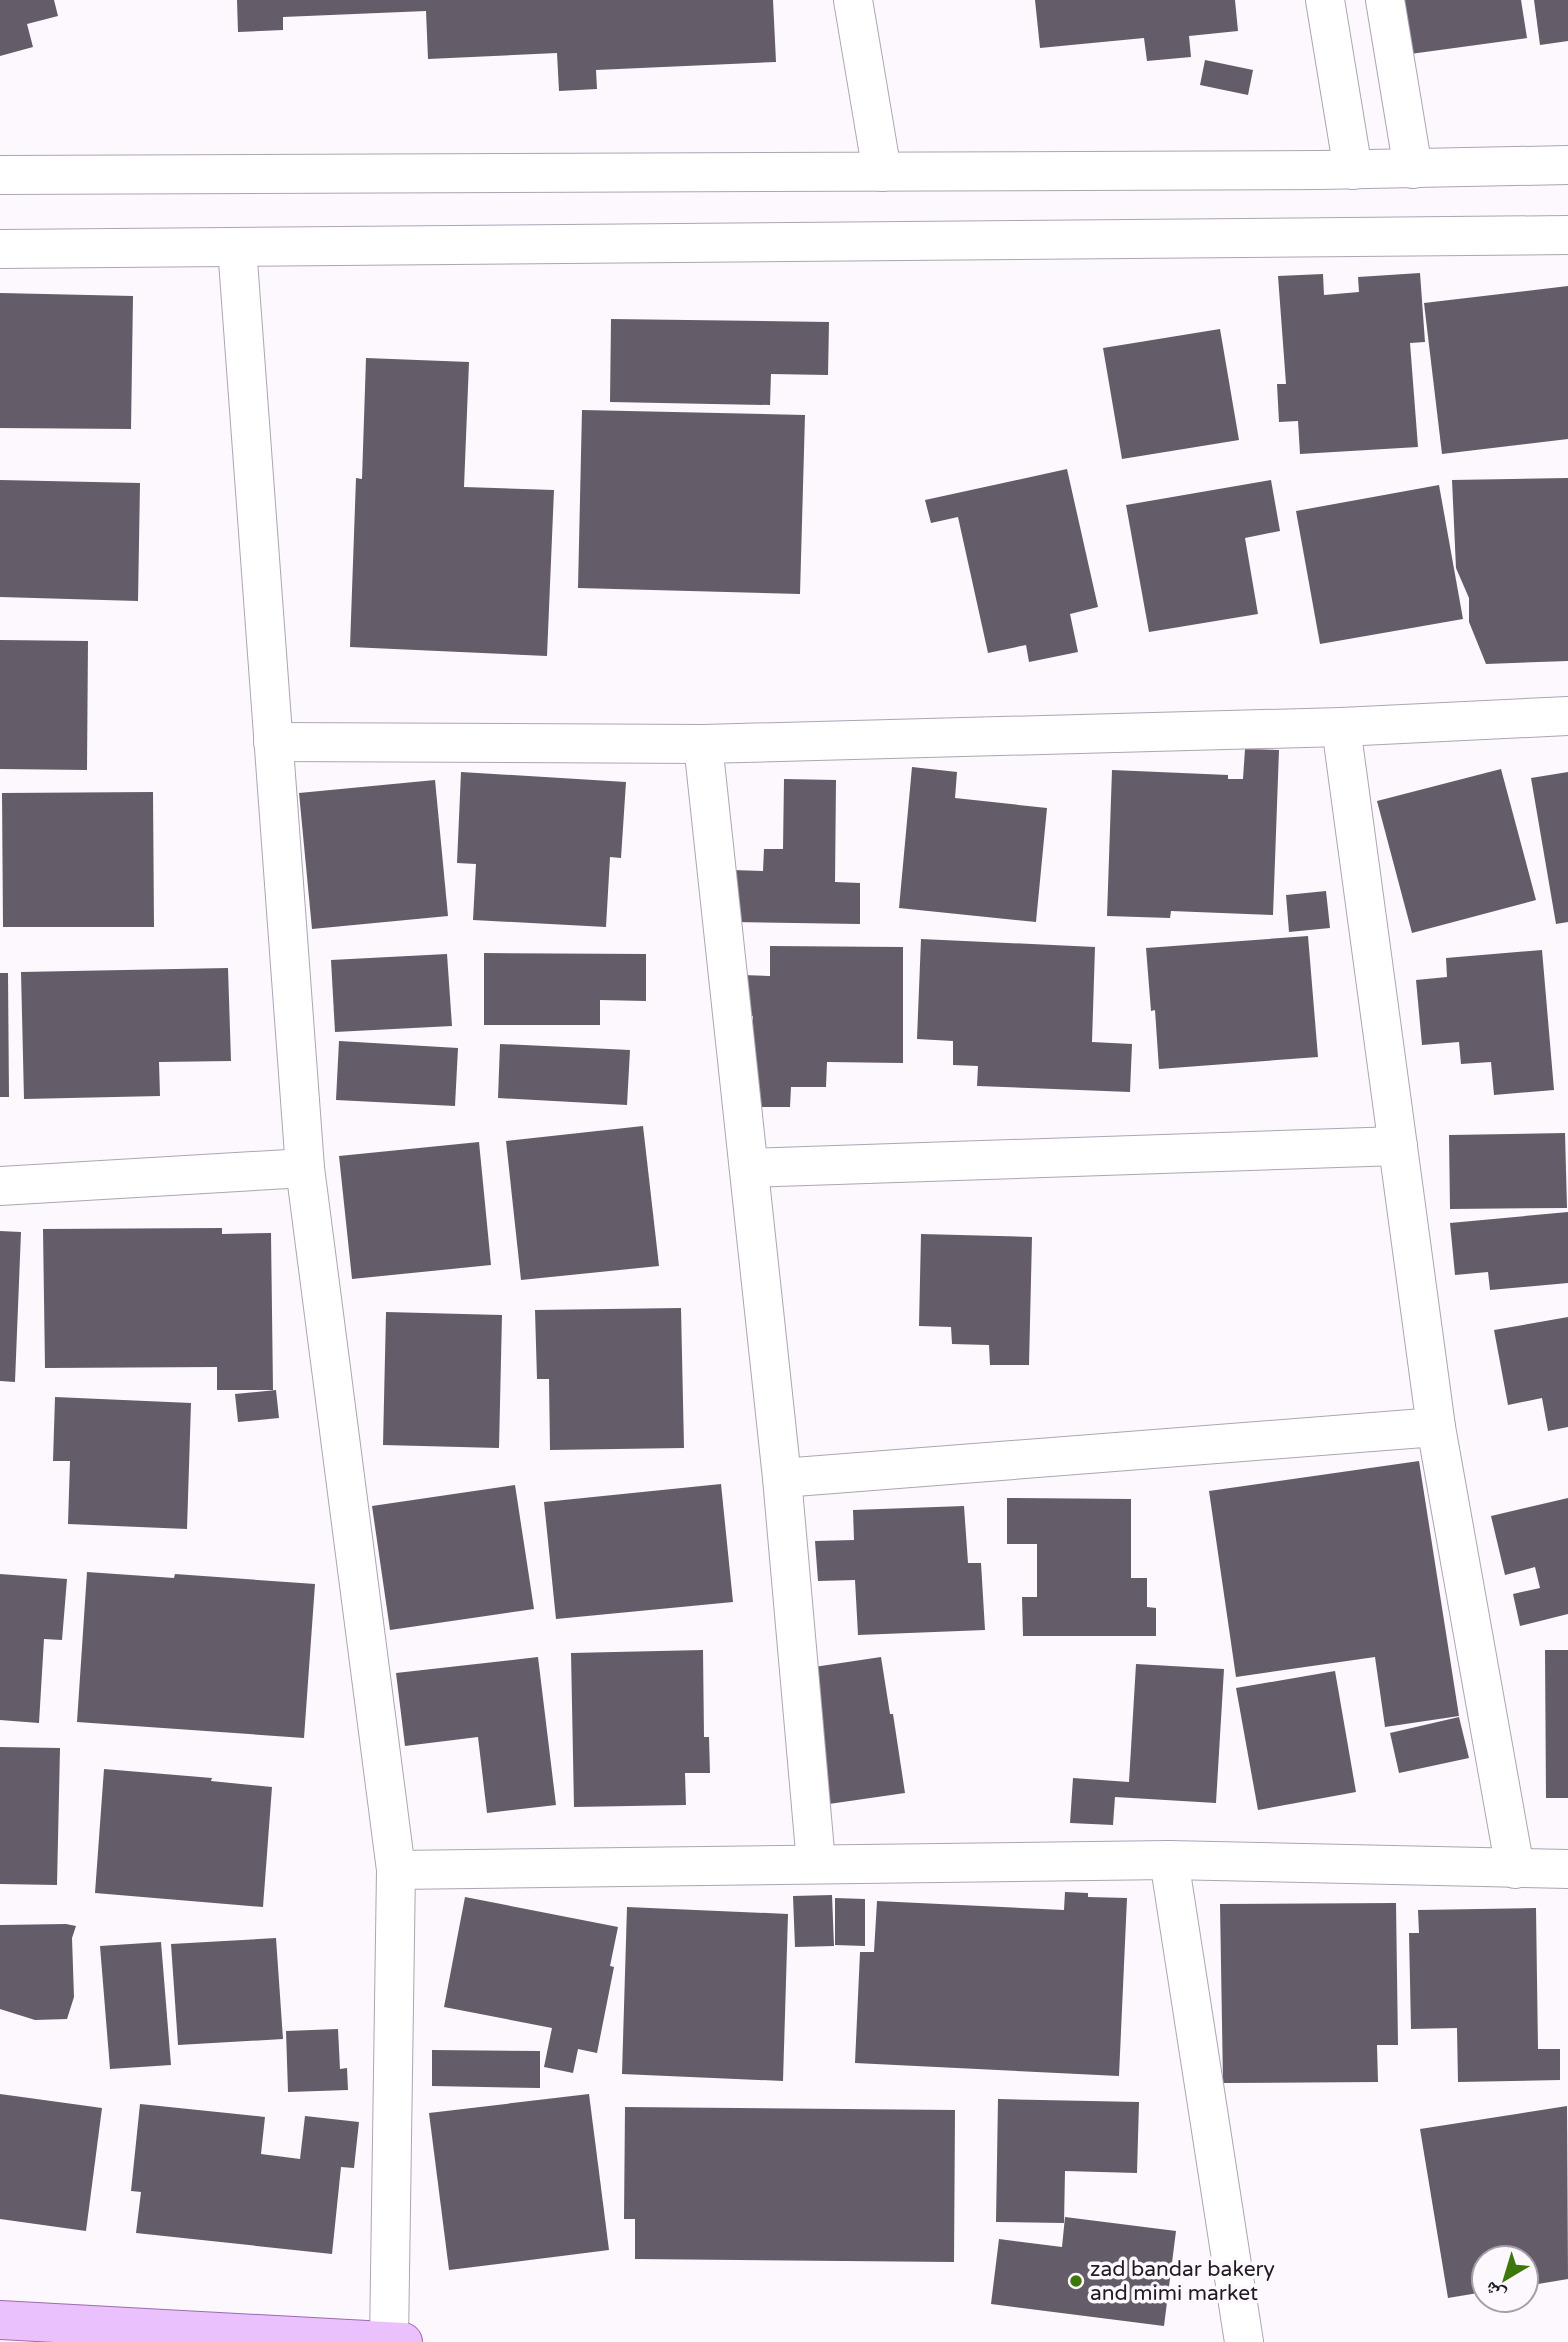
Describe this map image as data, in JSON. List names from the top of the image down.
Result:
{
  "places": ["zad bandar bakery and mimi market"],
  "north": "bottom left"
}
